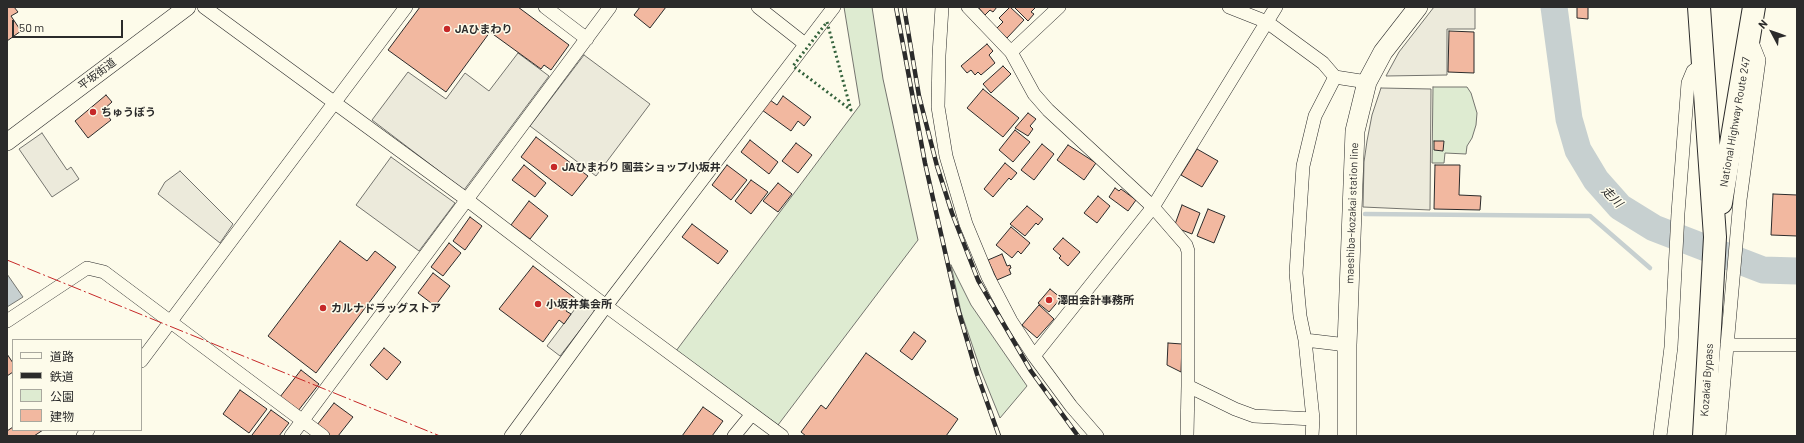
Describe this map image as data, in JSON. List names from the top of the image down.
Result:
{
  "streets": {
    "highway": ["National Highway Route 247", "Kozakai Bypass"],
    "main road": ["maeshiba-kozakai station line"],
    "street": ["平坂街道"]
  },
  "crossings": [
    ["National Highway Route 247", "Kozakai Bypass"]
  ],
  "water": ["走川"],
  "places": [
    "JAひまわり",
    "ちゅうぼう",
    "JAひまわり 園芸ショップ小坂井",
    "澤田会計事務所",
    "小坂井集会所",
    "カルナドラッグストア"
  ],
  "legend": [
    "道路",
    "鉄道",
    "公園",
    "建物"
  ],
  "scale_bar": "50 m",
  "north": "top left"
}
